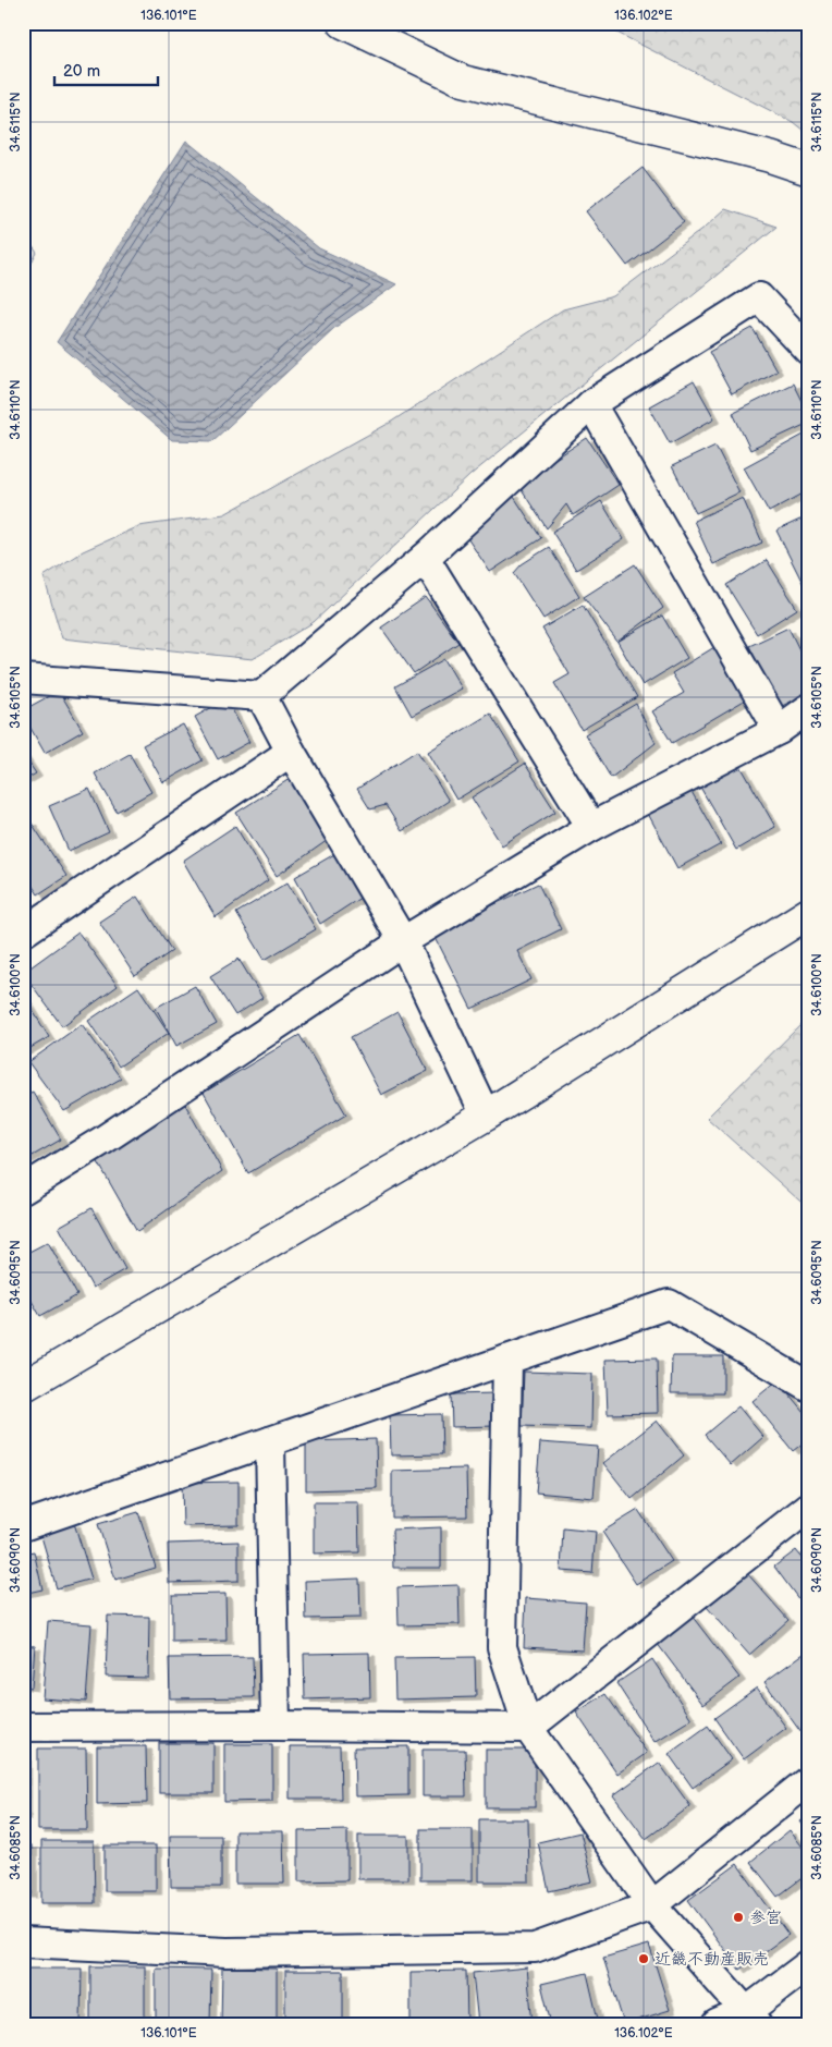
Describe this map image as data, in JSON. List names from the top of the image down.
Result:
{
  "places": ["参宮", "近畿不動産販売"],
  "scale_bar": "20 m",
  "coordinates": [
    "136.101°E",
    "136.102°E",
    "34.6115°N",
    "34.6110°N",
    "34.6105°N",
    "34.6100°N",
    "34.6095°N",
    "34.6090°N",
    "34.6085°N"
  ]
}
